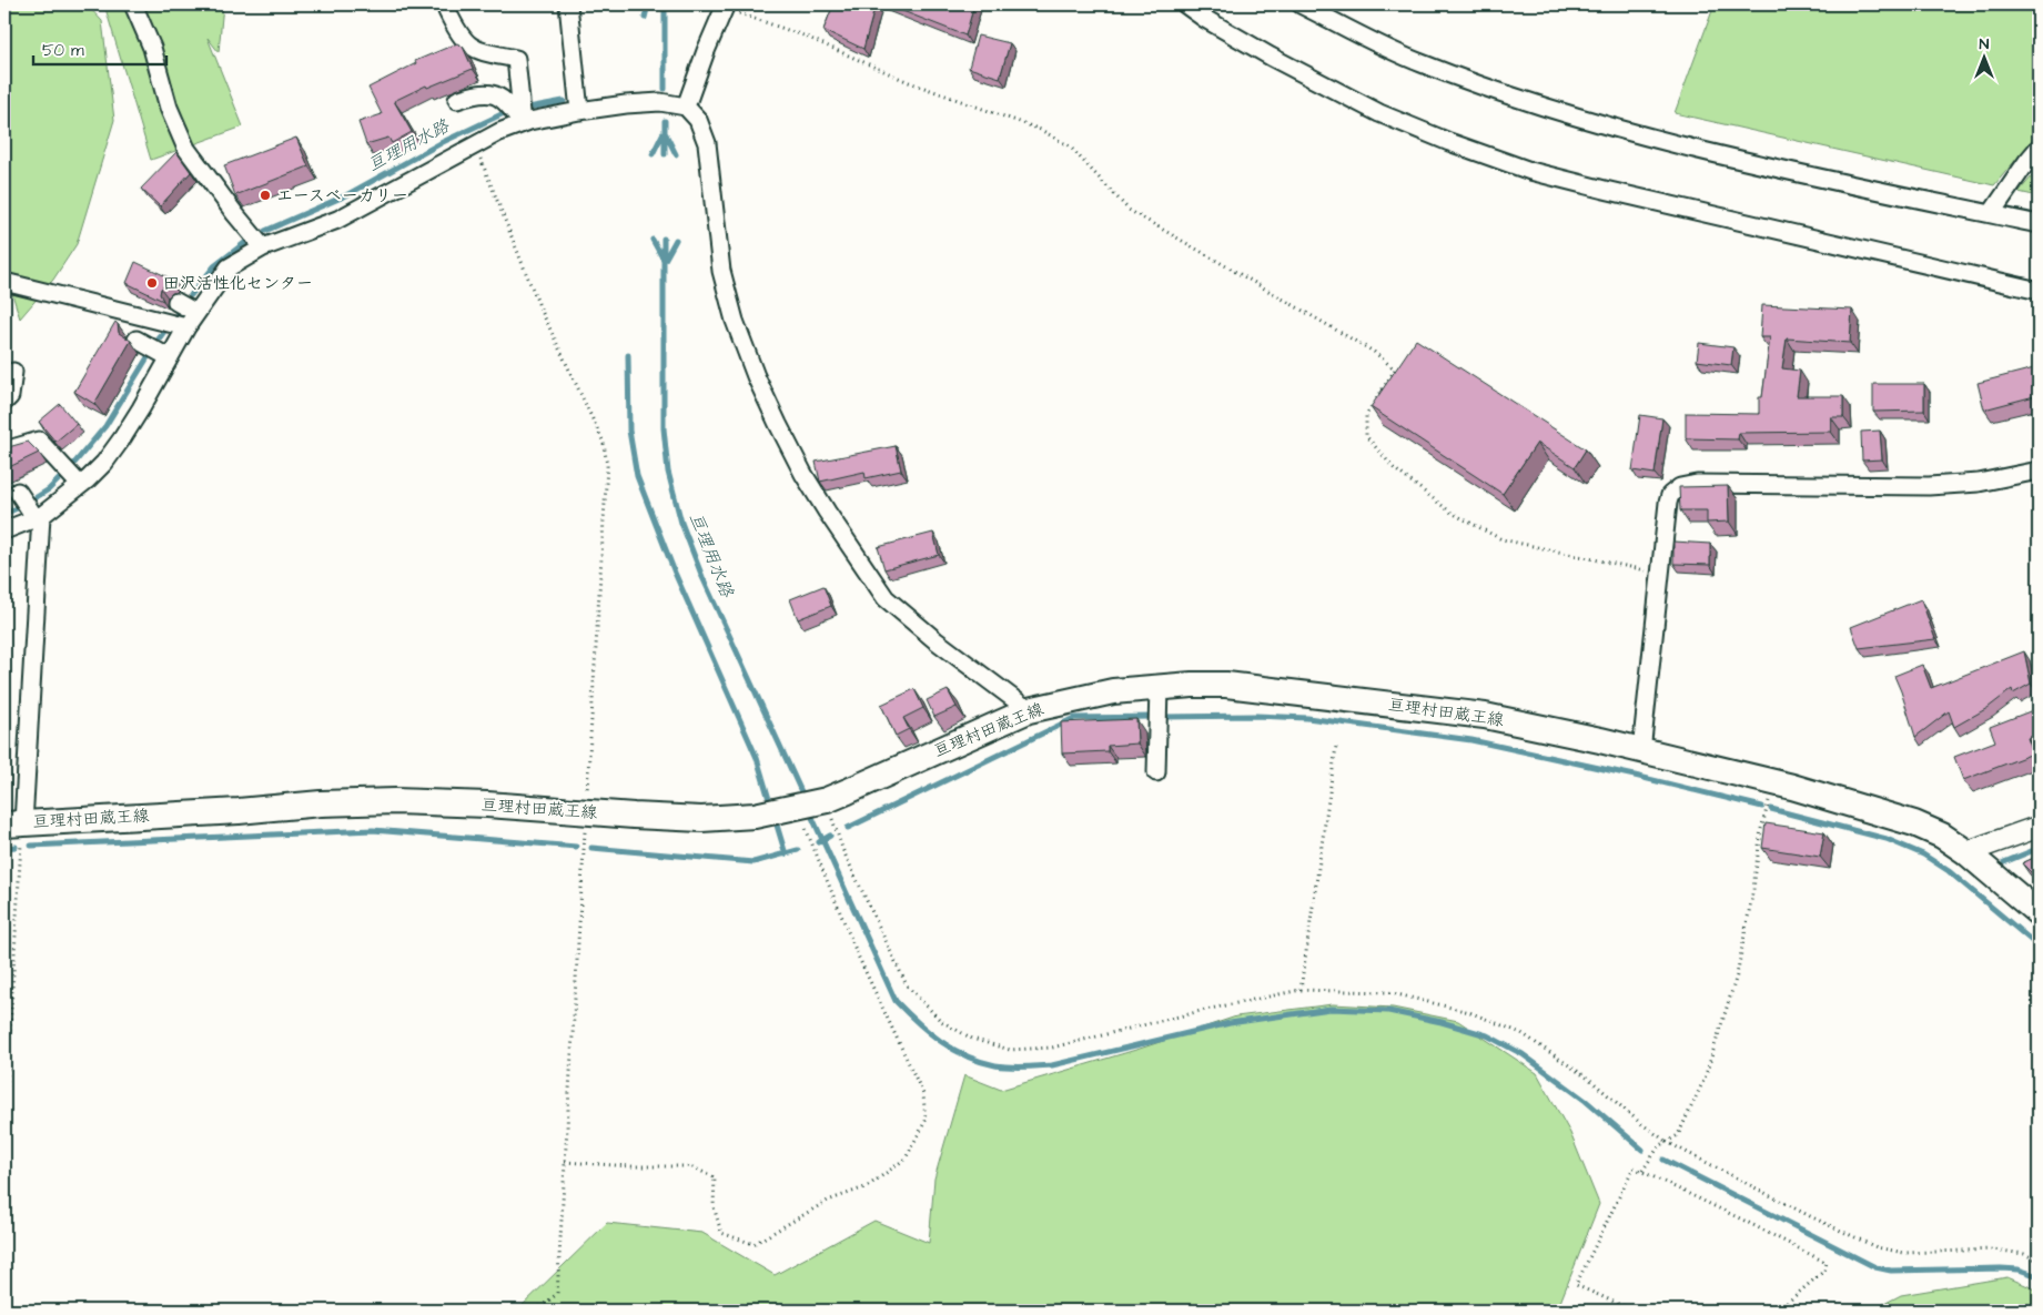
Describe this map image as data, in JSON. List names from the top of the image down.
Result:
{
  "streets": {
    "main road": ["亘理村田蔵王線"]
  },
  "water": ["亘理用水路"],
  "places": ["エースベーカリー", "田沢活性化センター"],
  "scale_bar": "50 m",
  "north": "top"
}
